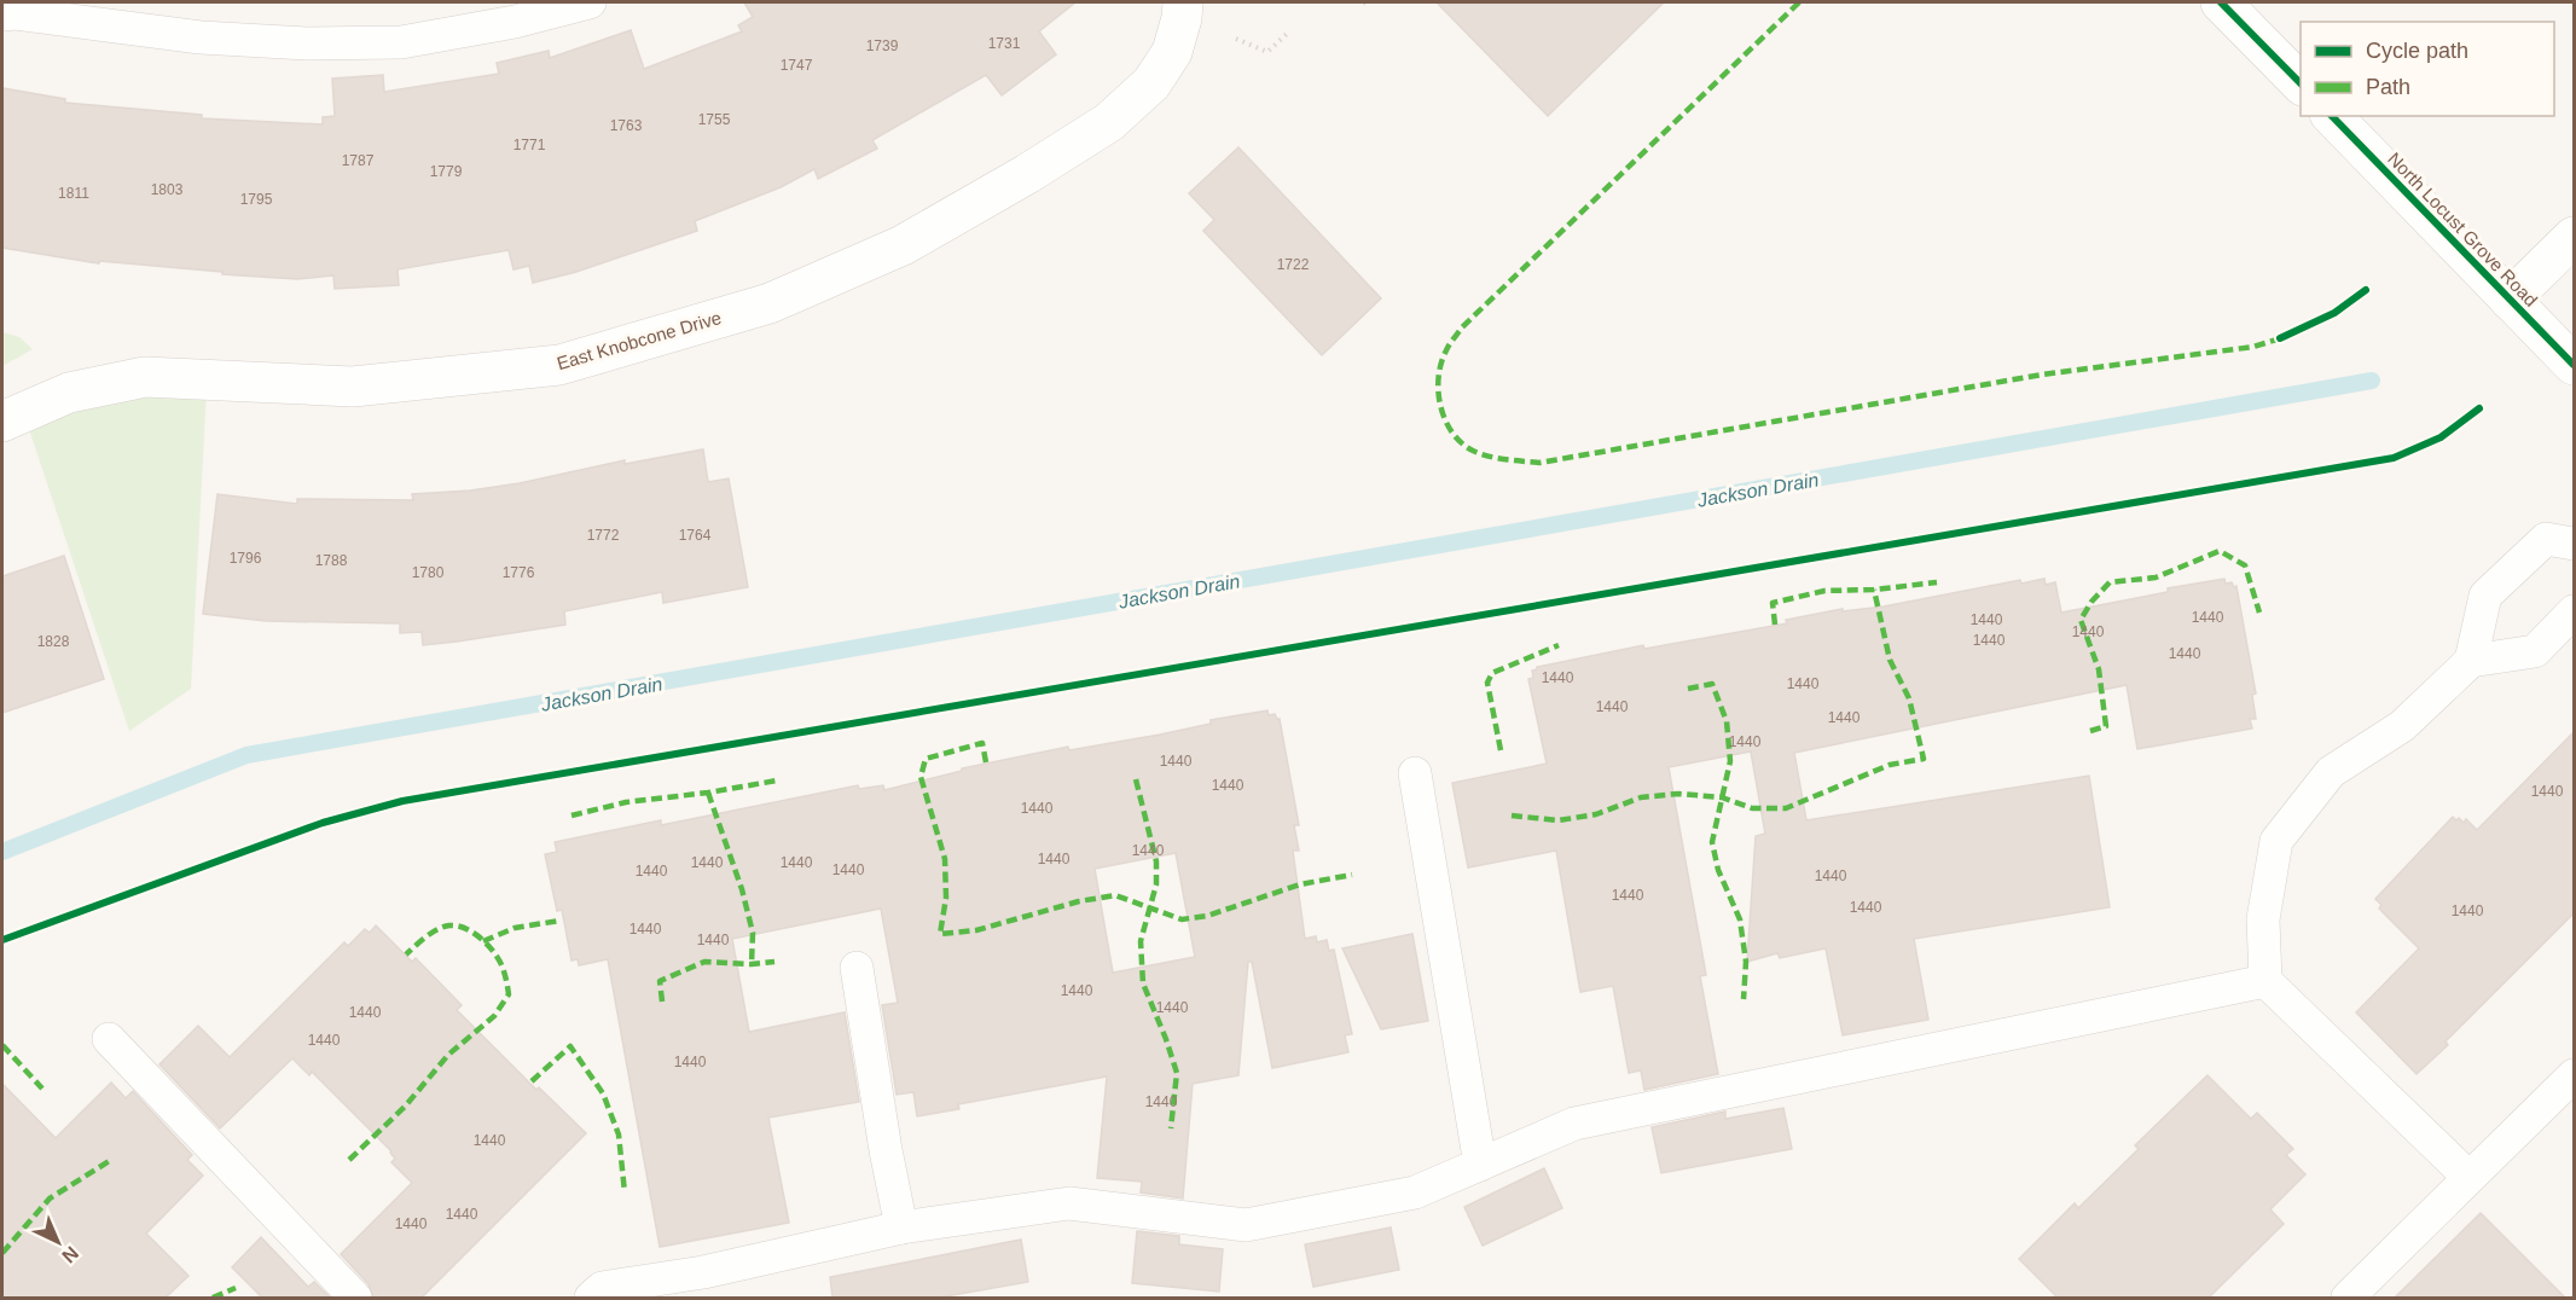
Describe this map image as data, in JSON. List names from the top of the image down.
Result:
{
  "streets": {
    "street": ["North Locust Grove Road", "East Knobcone Drive"]
  },
  "water": ["Jackson Drain"],
  "house_numbers": [
    "1731",
    "1739",
    "1747",
    "1755",
    "1763",
    "1771",
    "1787",
    "1779",
    "1803",
    "1811",
    "1795",
    "1722",
    "1772",
    "1764",
    "1796",
    "1788",
    "1780",
    "1776",
    "1440",
    "1440",
    "1440",
    "1440",
    "1828",
    "1440",
    "1440",
    "1440",
    "1440",
    "1440",
    "1440",
    "1440",
    "1440",
    "1440",
    "1440",
    "1440",
    "1440",
    "1440",
    "1440",
    "1440",
    "1440",
    "1440",
    "1440",
    "1440",
    "1440",
    "1440",
    "1440",
    "1440",
    "1440",
    "1440",
    "1440",
    "1440",
    "1440",
    "1440",
    "1440",
    "1440"
  ],
  "legend": ["Cycle path", "Path"],
  "north": "bottom right"
}
